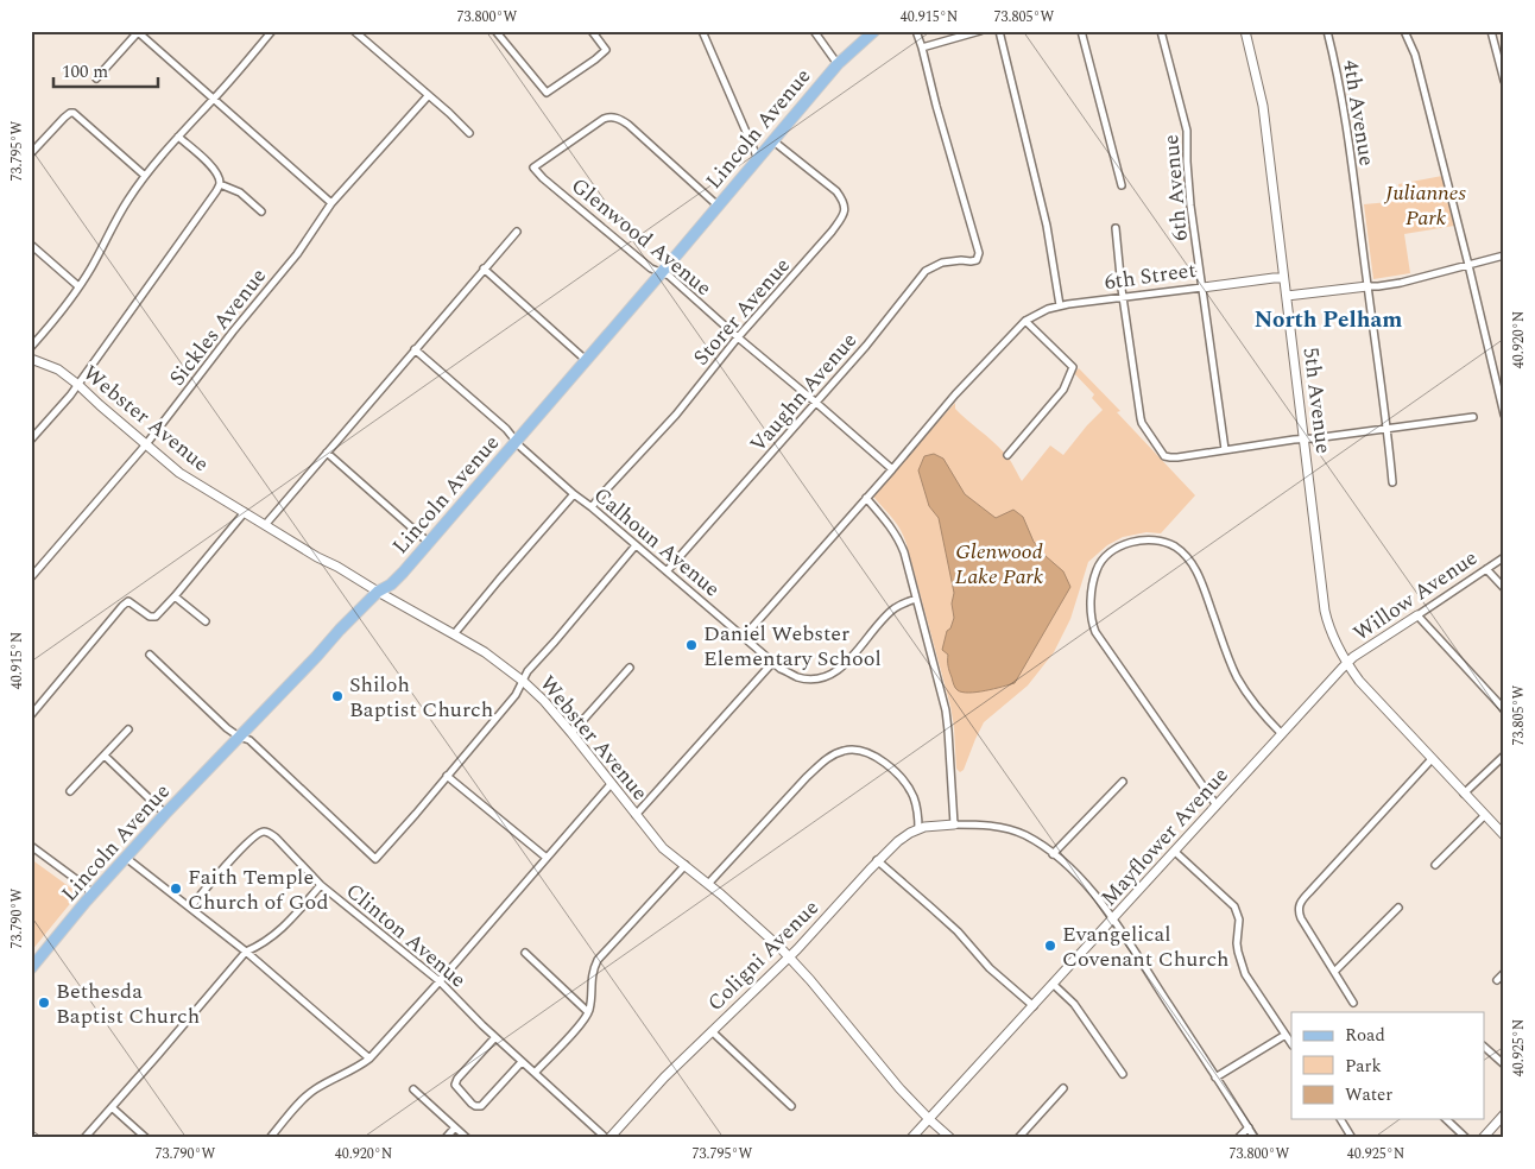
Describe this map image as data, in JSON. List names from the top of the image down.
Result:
{
  "streets": {
    "main road": ["Lincoln Avenue"],
    "street": [
      "4th Avenue",
      "6th Avenue",
      "Glenwood Avenue",
      "6th Street",
      "Storer Avenue",
      "Sickles Avenue",
      "Vaughn Avenue",
      "5th Avenue",
      "Webster Avenue",
      "Calhoun Avenue",
      "Willow Avenue",
      "Mayflower Avenue",
      "Clinton Avenue",
      "Coligni Avenue"
    ]
  },
  "crossings": [
    ["Lincoln Avenue", "Glenwood Avenue"],
    ["Lincoln Avenue", "Storer Avenue"],
    ["Lincoln Avenue", "Webster Avenue"],
    ["Lincoln Avenue", "Calhoun Avenue"],
    ["6th Avenue", "6th Street"],
    ["Glenwood Avenue", "Storer Avenue"],
    ["Glenwood Avenue", "Vaughn Avenue"],
    ["6th Street", "5th Avenue"],
    ["Storer Avenue", "Calhoun Avenue"],
    ["Sickles Avenue", "Webster Avenue"],
    ["Vaughn Avenue", "Calhoun Avenue"],
    ["5th Avenue", "Willow Avenue"],
    ["5th Avenue", "Mayflower Avenue"],
    ["Webster Avenue", "Mayflower Avenue"],
    ["Webster Avenue", "Coligni Avenue"],
    ["Willow Avenue", "Mayflower Avenue"],
    ["Clinton Avenue", "Coligni Avenue"]
  ],
  "districts": ["North Pelham"],
  "parks": ["Juliannes Park", "Glenwood Lake Park"],
  "places": [
    "Daniel Webster Elementary School",
    "Shiloh Baptist Church",
    "Faith Temple Church of God",
    "Evangelical Covenant Church",
    "Bethesda Baptist Church"
  ],
  "legend": ["Road", "Park", "Water"],
  "scale_bar": "100 m",
  "coordinates": [
    "73.800°W",
    "40.915°N",
    "73.805°W",
    "73.795°W",
    "40.920°N",
    "73.790°W",
    "40.925°N"
  ]
}
